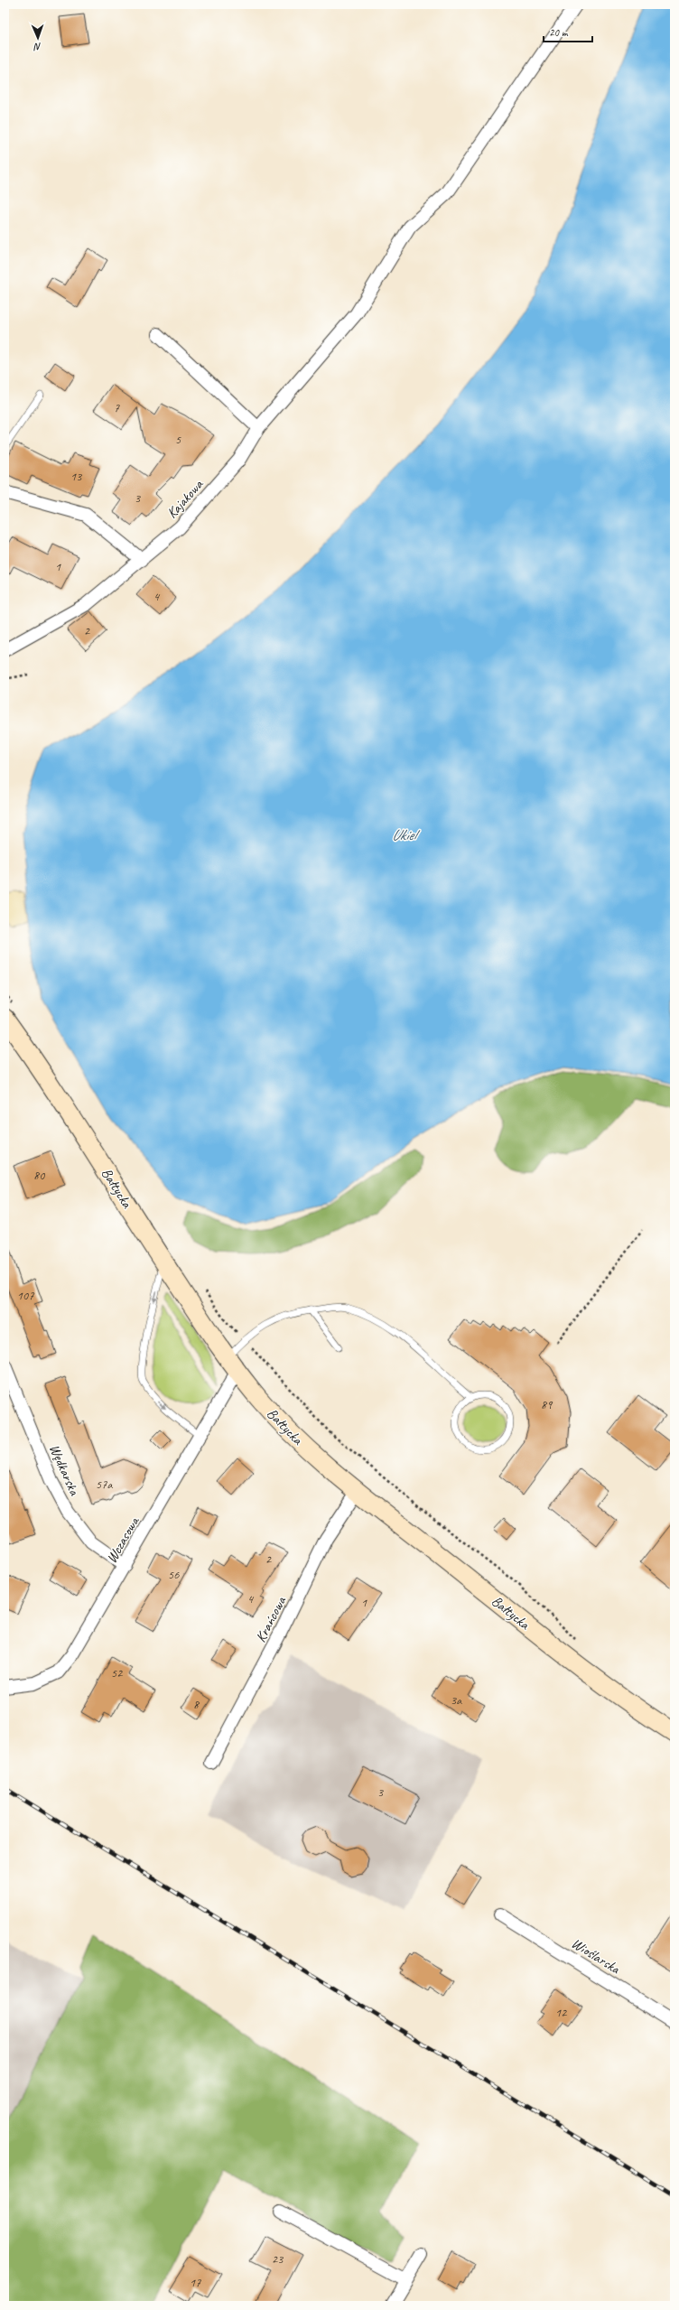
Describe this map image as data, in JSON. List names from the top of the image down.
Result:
{
  "streets": {
    "main road": ["Bałtycka"],
    "street": [
      "Kajakowa",
      "Wędkarska",
      "Wczasowa",
      "Krańcowa",
      "Wioślarska"
    ]
  },
  "crossings": [
    ["Bałtycka", "Wczasowa"],
    ["Bałtycka", "Krańcowa"],
    ["Wędkarska", "Wczasowa"]
  ],
  "water": ["Ukiel"],
  "house_numbers": [
    "7",
    "5",
    "13",
    "3",
    "1",
    "4",
    "2",
    "80",
    "107",
    "89",
    "57a",
    "2",
    "56",
    "4",
    "1",
    "52",
    "3a",
    "8",
    "3",
    "12",
    "23",
    "17"
  ],
  "scale_bar": "20 m",
  "north": "bottom"
}
